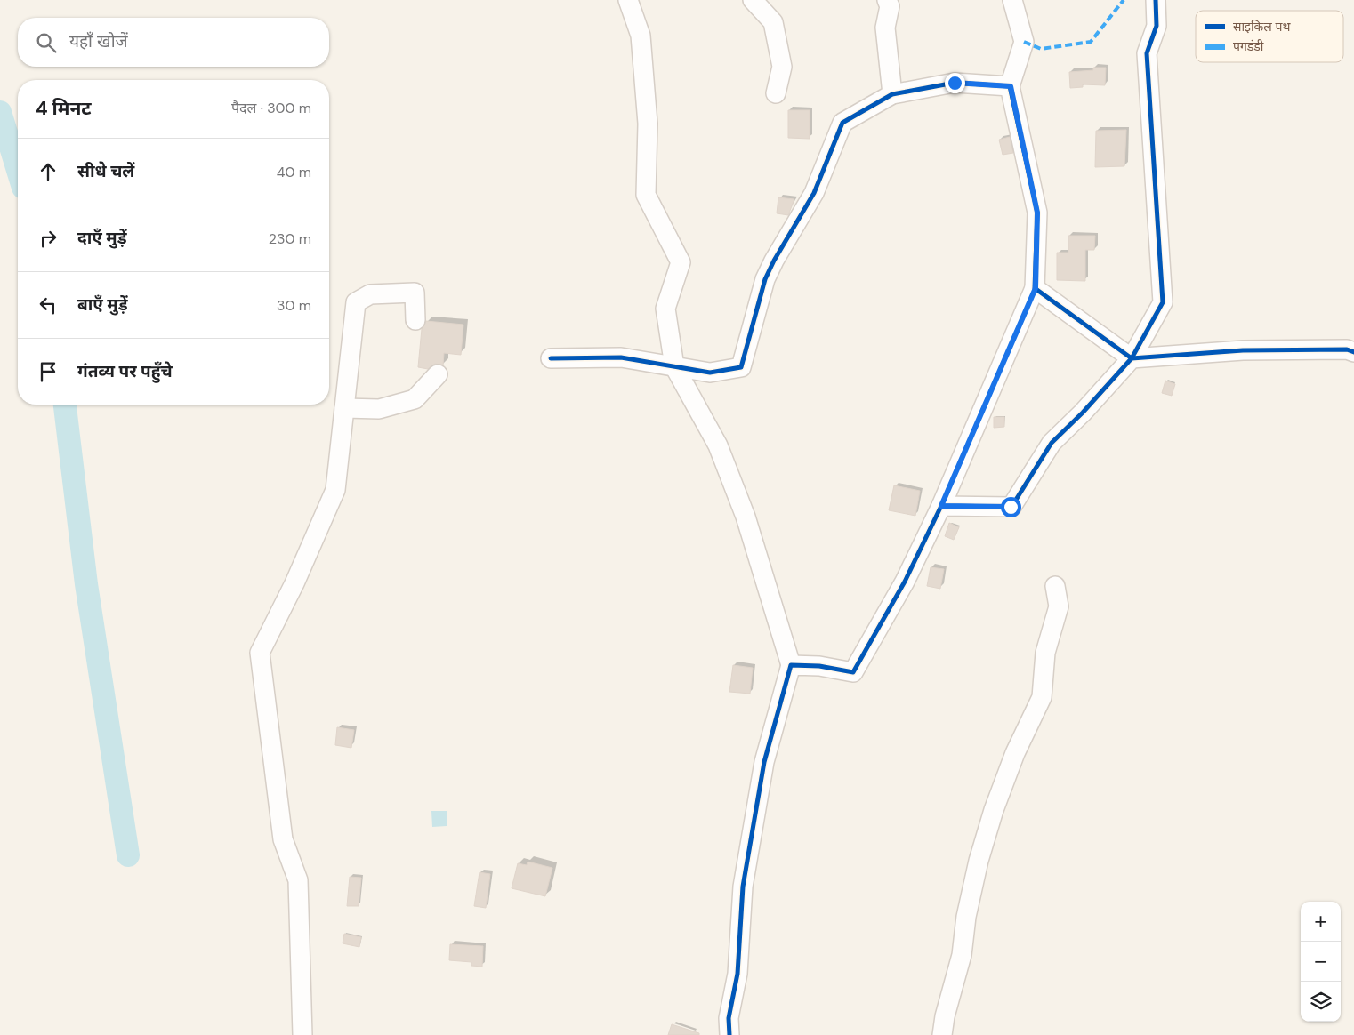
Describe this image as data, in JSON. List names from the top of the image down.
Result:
{
  "legend": ["साइकिल पथ", "पगडंडी"],
  "page": {
    "search": "यहाँ खोजें",
    "heading": ["4 मिनट", "पैदल · 300 m"],
    "list": [
      ["सीधे चलें", "40 m"],
      ["दाएँ मुड़ें", "230 m"],
      ["बाएँ मुड़ें", "30 m"],
      "गंतव्य पर पहुँचे"
    ],
    "map_buttons": ["+", "−"]
  }
}
